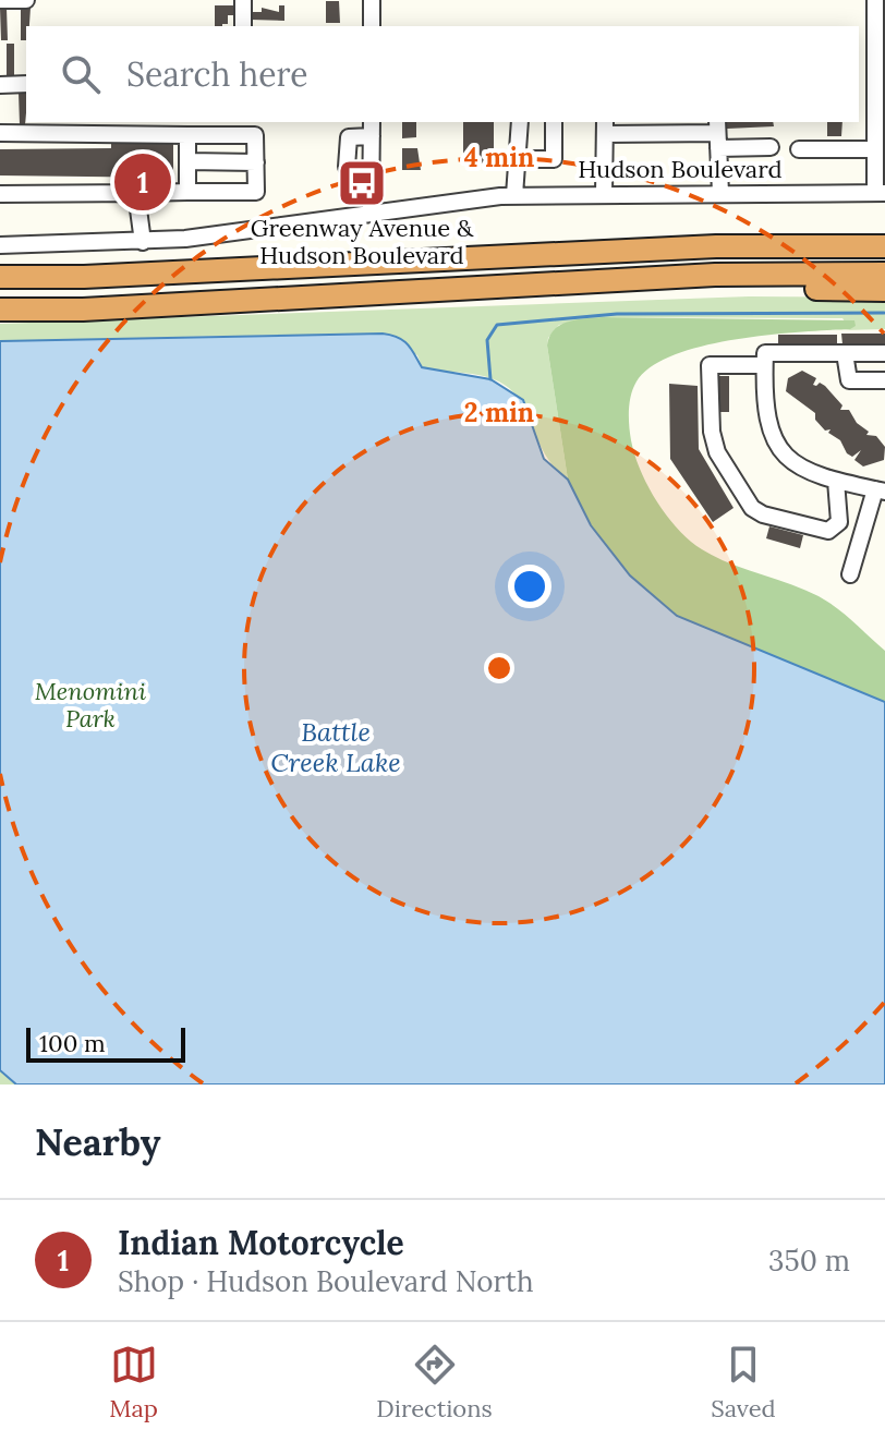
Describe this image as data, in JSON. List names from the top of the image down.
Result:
{
  "streets": {
    "street": ["Hudson Boulevard"]
  },
  "water": ["Battle Creek Lake"],
  "parks": ["Menomini Park"],
  "places": {
    "bus stop": ["Greenway Avenue & Hudson Boulevard"]
  },
  "scale_bar": "100 m",
  "page": {
    "search": "Search here",
    "pins": "1",
    "scale": "100 m",
    "heading": "Nearby",
    "list": [
      {
        "mark": "1",
        "name": "Indian Motorcycle",
        "note": "Shop · Hudson Boulevard North",
        "value": "350 m"
      }
    ],
    "nav": ["Map", "Directions", "Saved"]
  },
  "rings": ["4 min", "2 min"]
}
